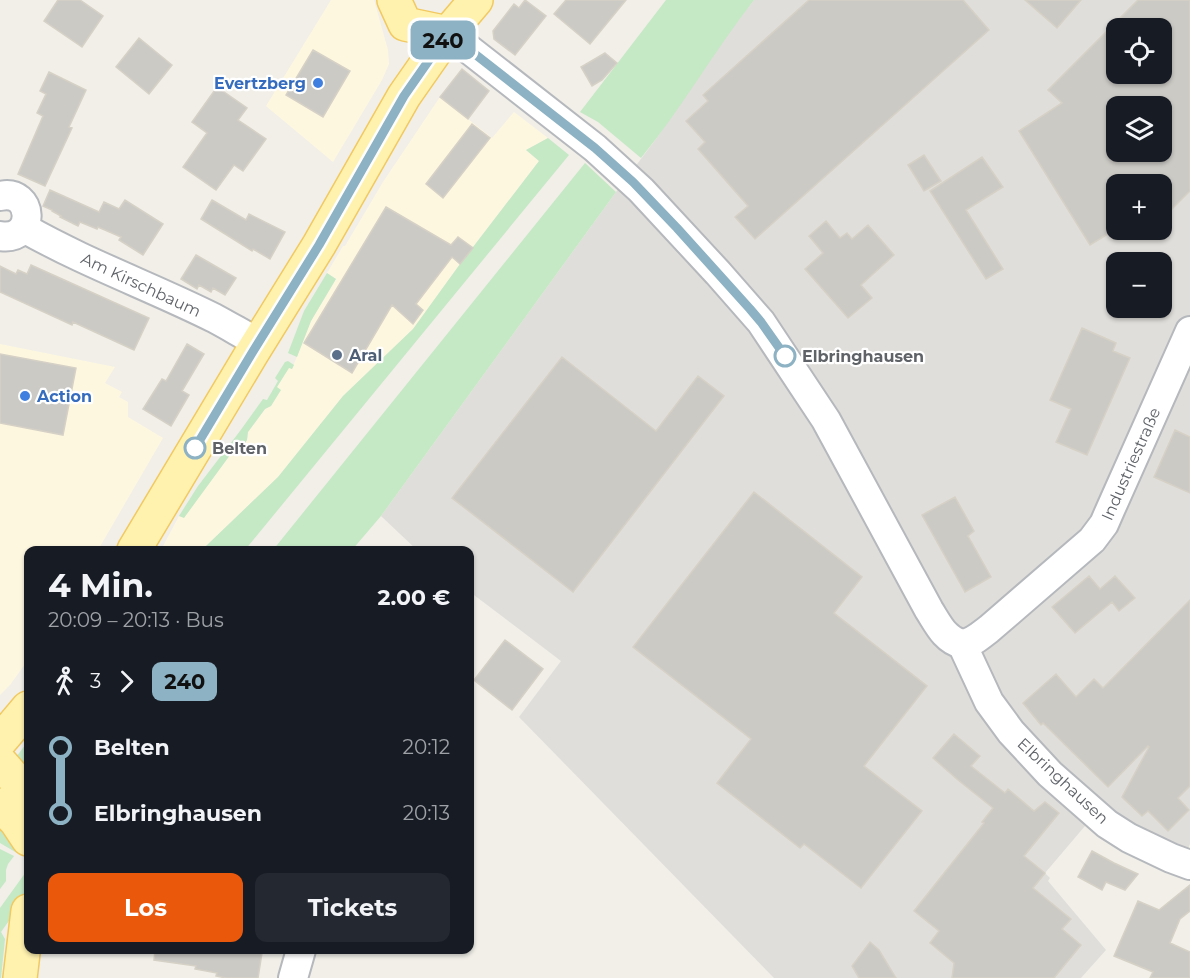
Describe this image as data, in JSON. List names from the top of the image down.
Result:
{
  "streets": {
    "street": ["Am Kirschbaum", "Industriestraße", "Elbringhausen"]
  },
  "crossings": [
    ["Industriestraße", "Elbringhausen"]
  ],
  "places": [
    "Evertzberg",
    "Aral",
    "Elbringhausen",
    "Action",
    "Belten"
  ],
  "lines": ["bus line 240"],
  "page": {
    "on_map": "240",
    "map_buttons": ["+", "−"],
    "heading": ["4 Min.", "20:09 – 20:13 · Bus", "2.00 €"],
    "legs": ["3", "240"],
    "list": [
      {
        "name": "Belten",
        "value": "20:12"
      },
      {
        "name": "Elbringhausen",
        "value": "20:13"
      }
    ],
    "buttons": ["Los", "Tickets"]
  }
}
